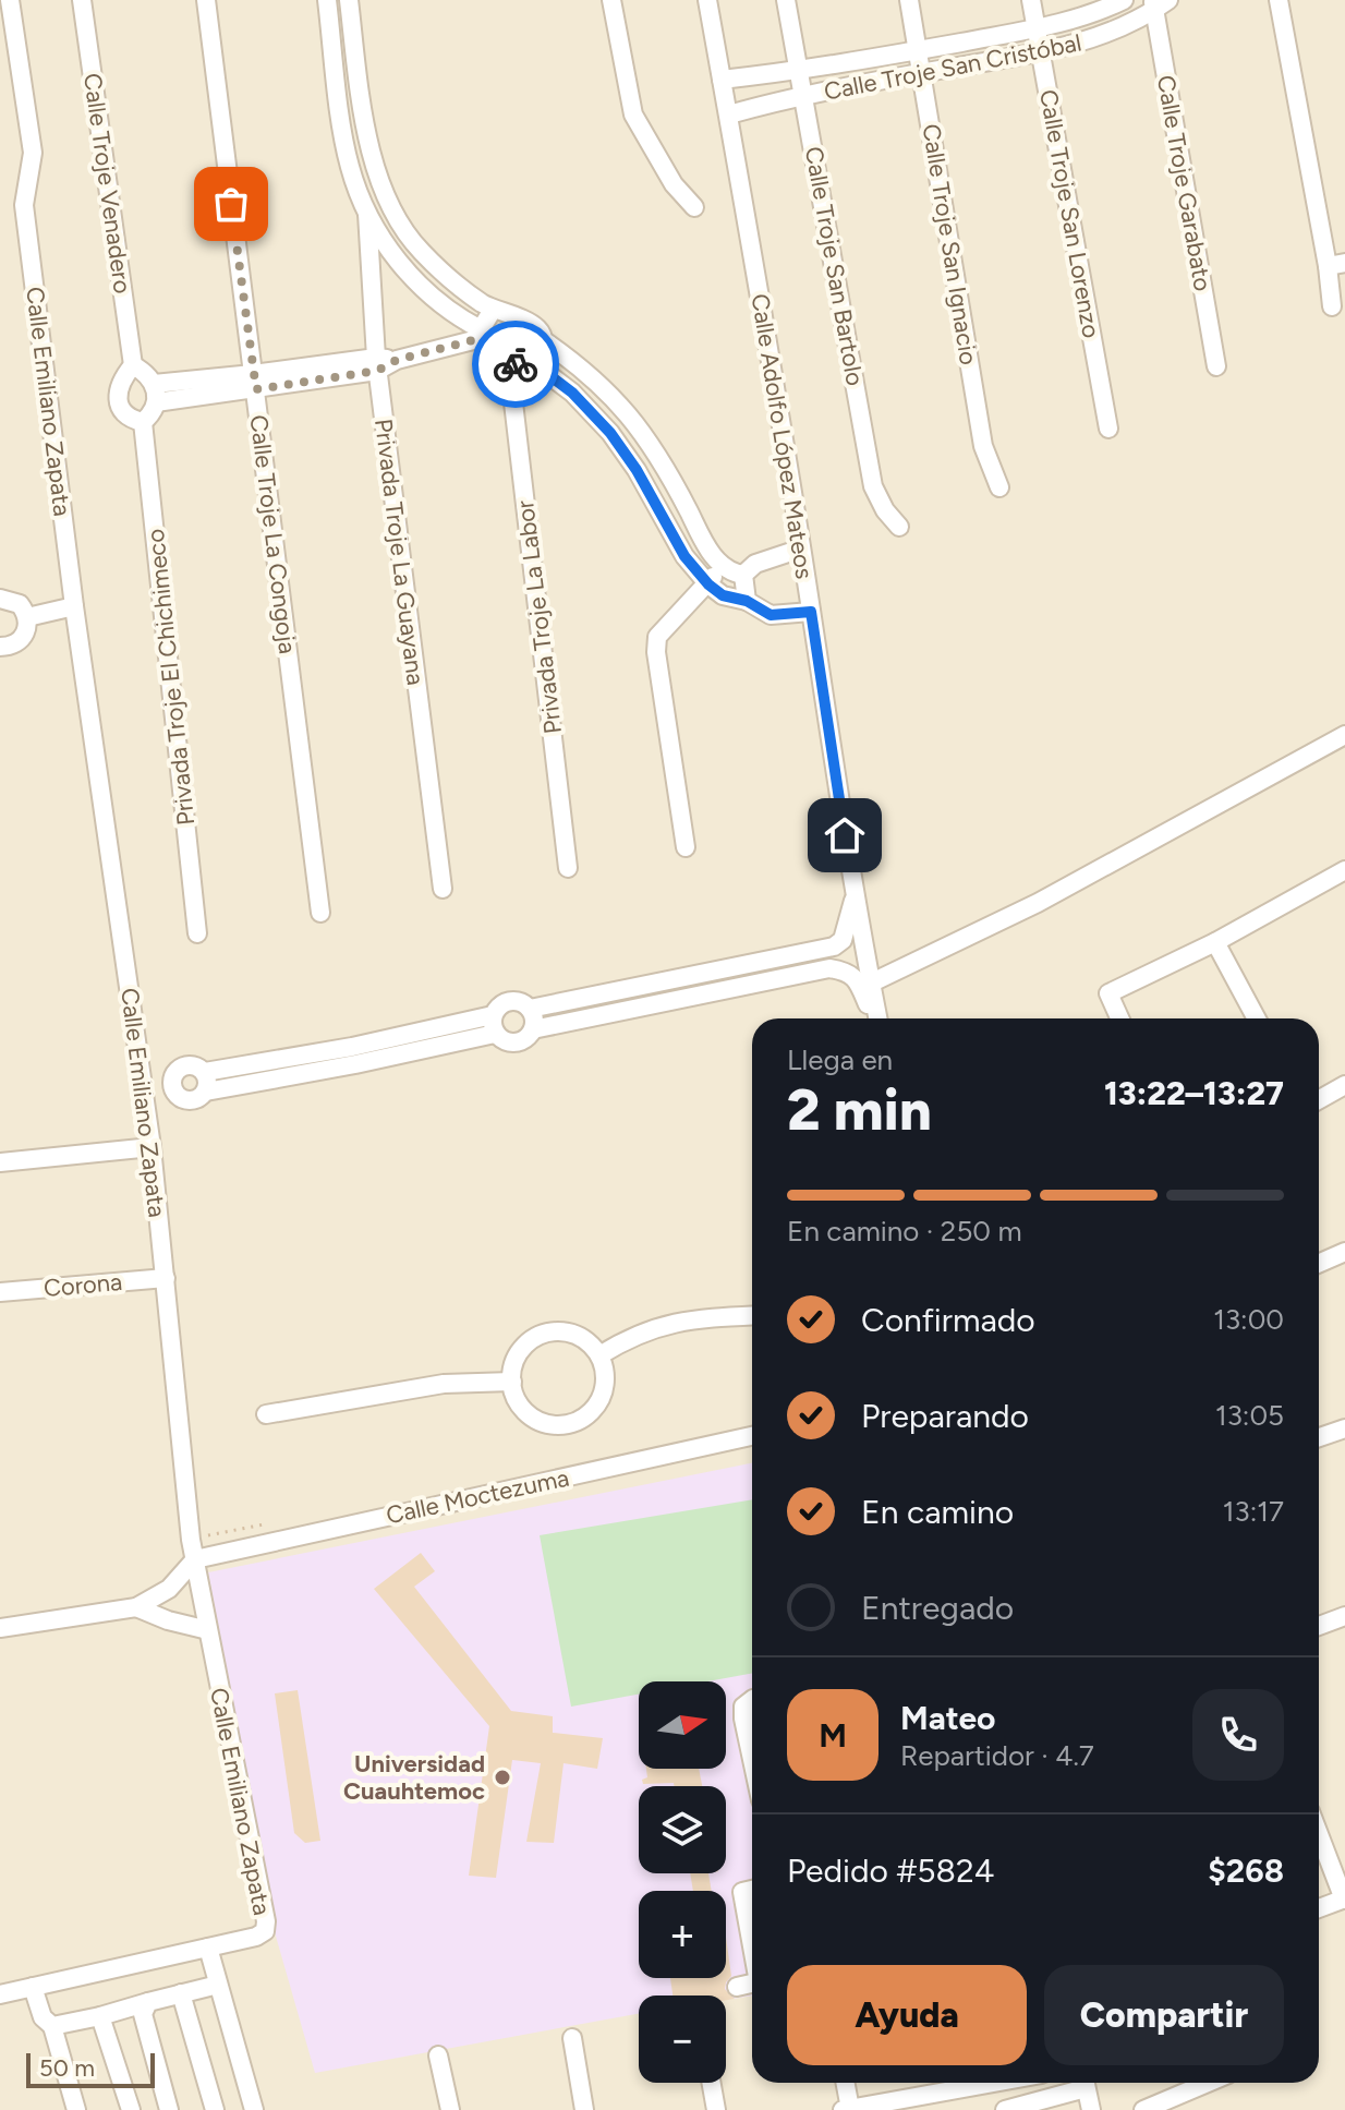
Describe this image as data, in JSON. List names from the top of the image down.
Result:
{
  "streets": {
    "street": [
      "Calle Troje San Cristóbal",
      "Calle Troje Venadero",
      "Calle Troje Garabato",
      "Calle Troje San Lorenzo",
      "Calle Troje San Ignacio",
      "Calle Troje San Bartolo",
      "Calle Emiliano Zapata",
      "Calle Adolfo López Mateos",
      "Calle Troje La Congoja",
      "Privada Troje La Guayana",
      "Privada Troje La Labor",
      "Privada Troje El Chichimeco",
      "Corona",
      "Calle Moctezuma"
    ]
  },
  "crossings": [
    ["Calle Troje San Cristóbal", "Calle Troje Garabato"],
    ["Calle Troje San Cristóbal", "Calle Troje San Lorenzo"],
    ["Calle Troje San Cristóbal", "Calle Troje San Ignacio"],
    ["Calle Troje San Cristóbal", "Calle Troje San Bartolo"],
    ["Calle Troje San Cristóbal", "Calle Adolfo López Mateos"],
    ["Calle Troje Venadero", "Privada Troje El Chichimeco"],
    ["Calle Emiliano Zapata", "Corona"],
    ["Calle Emiliano Zapata", "Calle Moctezuma"]
  ],
  "places": ["Universidad Cuauhtemoc"],
  "scale_bar": "50 m",
  "north": "right",
  "page": {
    "heading": ["2 min", "Llega en", "13:22–13:27"],
    "panel": [
      "Mateo",
      "Repartidor · 4.7",
      "Pedido #5824",
      "$268"
    ],
    "bar": "En camino · 250 m",
    "list": [
      ["Confirmado", "13:00"],
      ["Preparando", "13:05"],
      ["En camino", "13:17"],
      "Entregado"
    ],
    "map_buttons": ["+", "−"],
    "round": "M",
    "buttons": ["Ayuda", "Compartir"],
    "scale": "50 m"
  }
}
